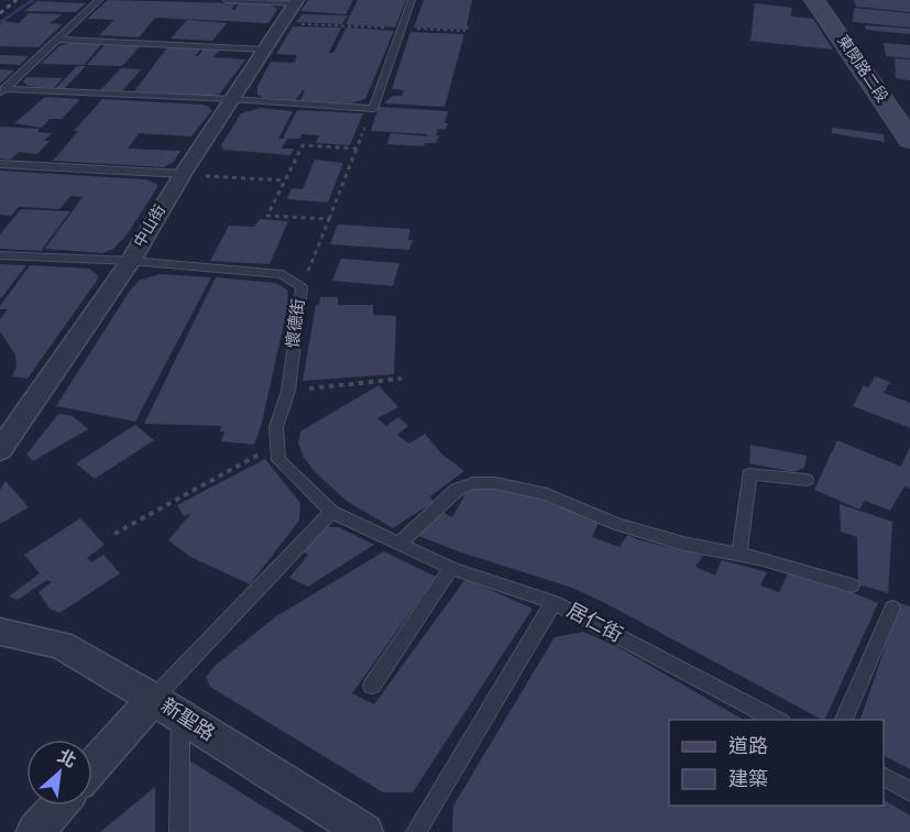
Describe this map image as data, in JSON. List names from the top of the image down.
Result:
{
  "streets": {
    "main road": ["東閔路二段"],
    "street": ["中山街", "新聖路"],
    "lane": ["懷德街", "居仁街"]
  },
  "crossings": [
    ["中山街", "懷德街"]
  ],
  "legend": ["道路", "建築"],
  "north": "top right"
}
